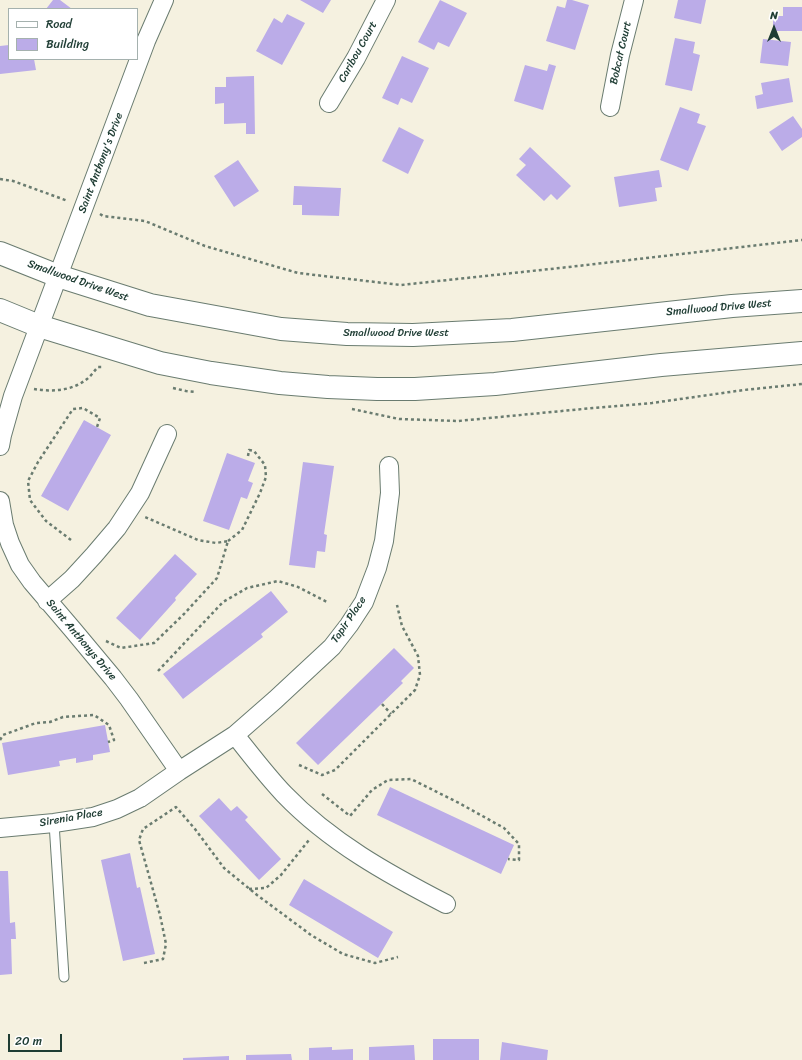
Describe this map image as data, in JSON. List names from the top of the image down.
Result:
{
  "streets": {
    "street": [
      "Caribou Court",
      "Bobcat Court",
      "Saint Anthony's Drive",
      "Smallwood Drive West",
      "Tapir Place",
      "Saint Anthonys Drive",
      "Sirenia Place"
    ]
  },
  "crossings": [
    ["Saint Anthony's Drive", "Smallwood Drive West"],
    ["Tapir Place", "Saint Anthonys Drive"],
    ["Tapir Place", "Sirenia Place"],
    ["Saint Anthonys Drive", "Sirenia Place"]
  ],
  "legend": ["Road", "Building"],
  "scale_bar": "20 m",
  "north": "top"
}
